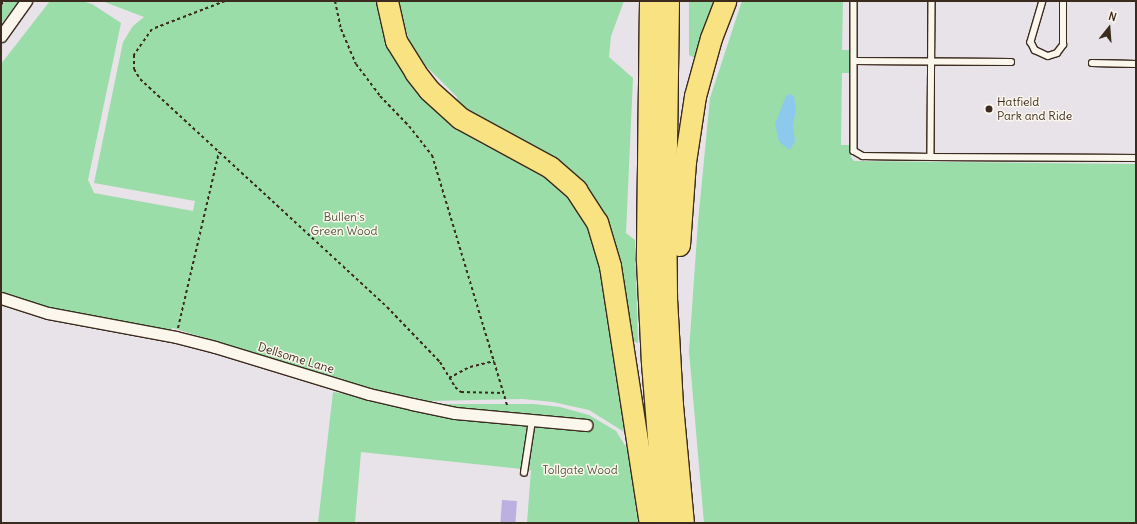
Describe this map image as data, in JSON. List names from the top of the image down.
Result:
{
  "streets": {
    "street": ["Dellsome Lane"]
  },
  "parks": ["Bullen's Green Wood", "Tollgate Wood"],
  "places": ["Hatfield Park and Ride"],
  "north": "top"
}
